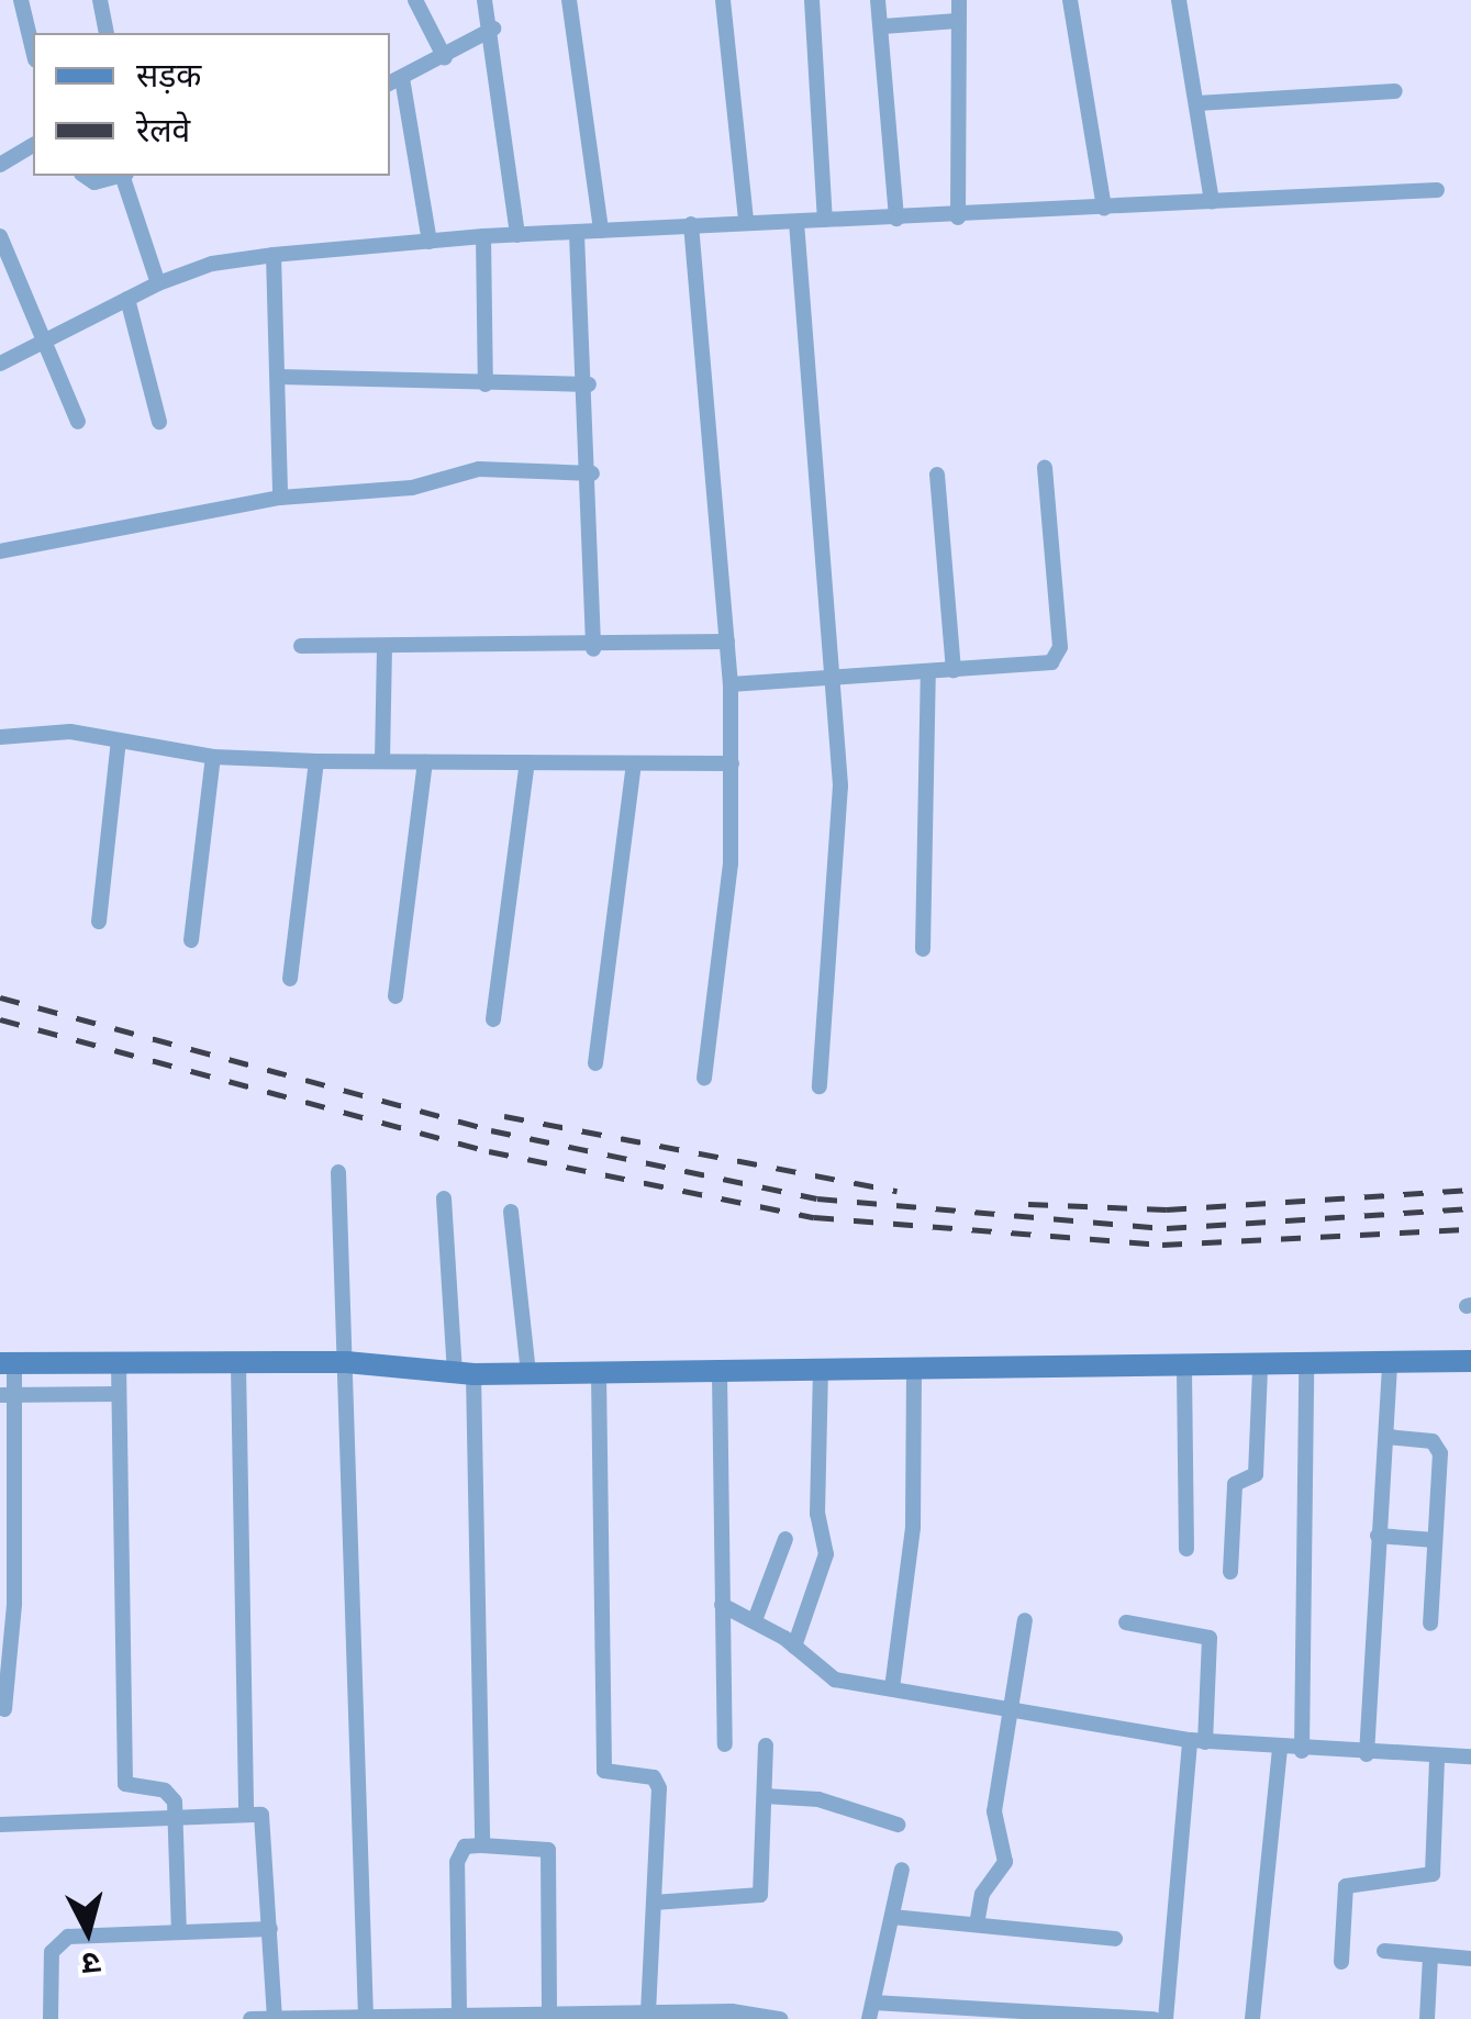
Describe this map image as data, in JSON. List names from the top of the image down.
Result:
{
  "legend": ["सड़क", "रेलवे"],
  "north": "bottom"
}
